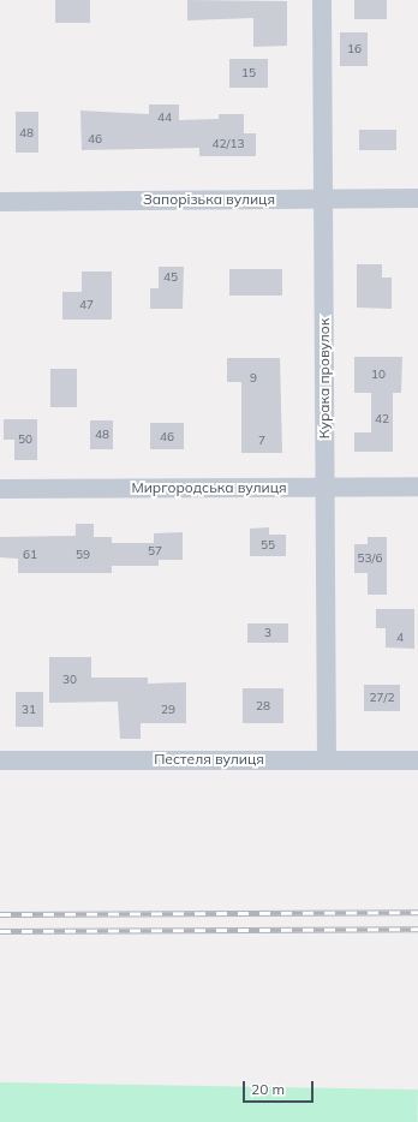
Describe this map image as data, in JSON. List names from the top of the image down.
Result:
{
  "streets": {
    "street": [
      "Запорізька вулиця",
      "Курака провулок",
      "Миргородська вулиця",
      "Пестеля вулиця"
    ]
  },
  "crossings": [
    ["Запорізька вулиця", "Курака провулок"],
    ["Курака провулок", "Миргородська вулиця"],
    ["Курака провулок", "Пестеля вулиця"]
  ],
  "house_numbers": [
    "16",
    "15",
    "44",
    "48",
    "46",
    "42/13",
    "45",
    "47",
    "10",
    "9",
    "42",
    "48",
    "46",
    "50",
    "7",
    "55",
    "57",
    "61",
    "59",
    "53/6",
    "3",
    "4",
    "30",
    "27/2",
    "28",
    "31",
    "29"
  ],
  "scale_bar": "20 m"
}
